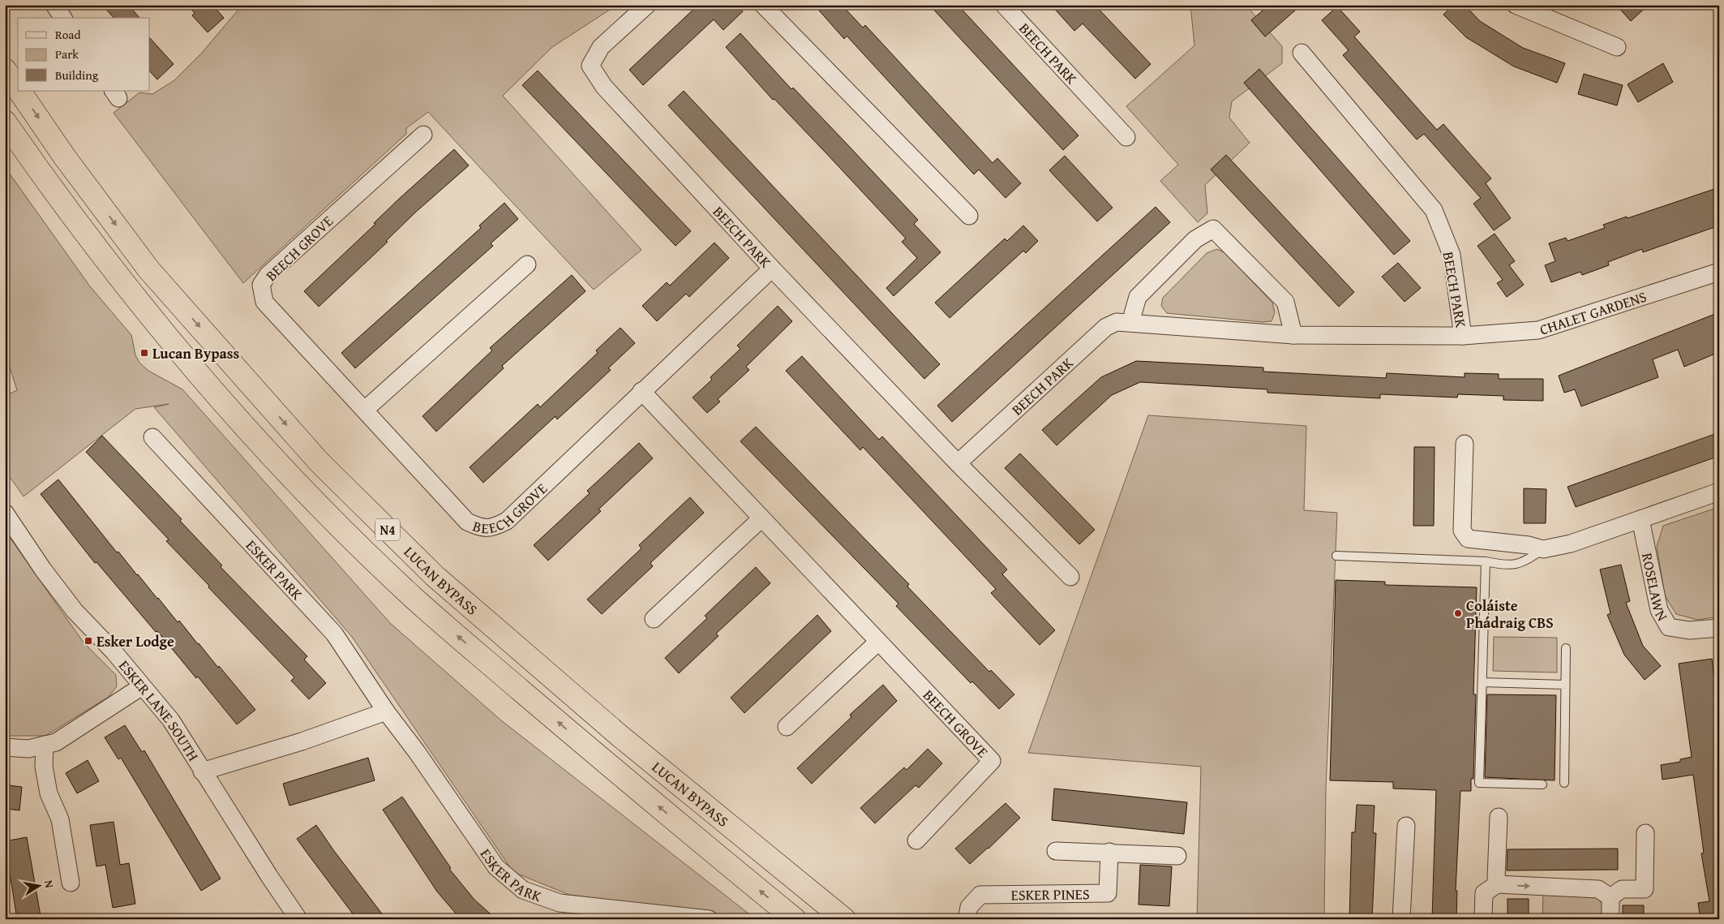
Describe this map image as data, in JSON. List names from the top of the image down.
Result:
{
  "streets": {
    "highway": ["N4", "LUCAN BYPASS"],
    "street": [
      "BEECH PARK",
      "BEECH GROVE",
      "CHALET GARDENS",
      "ESKER PARK",
      "ROSELAWN",
      "ESKER LANE SOUTH",
      "ESKER PINES"
    ]
  },
  "crossings": [
    ["BEECH PARK", "BEECH GROVE"],
    ["BEECH PARK", "CHALET GARDENS"]
  ],
  "places": {
    "transit": ["Lucan Bypass", "Esker Lodge"],
    "other": ["Coláiste Phádraig CBS"]
  },
  "legend": ["Road", "Park", "Building"],
  "north": "right"
}
